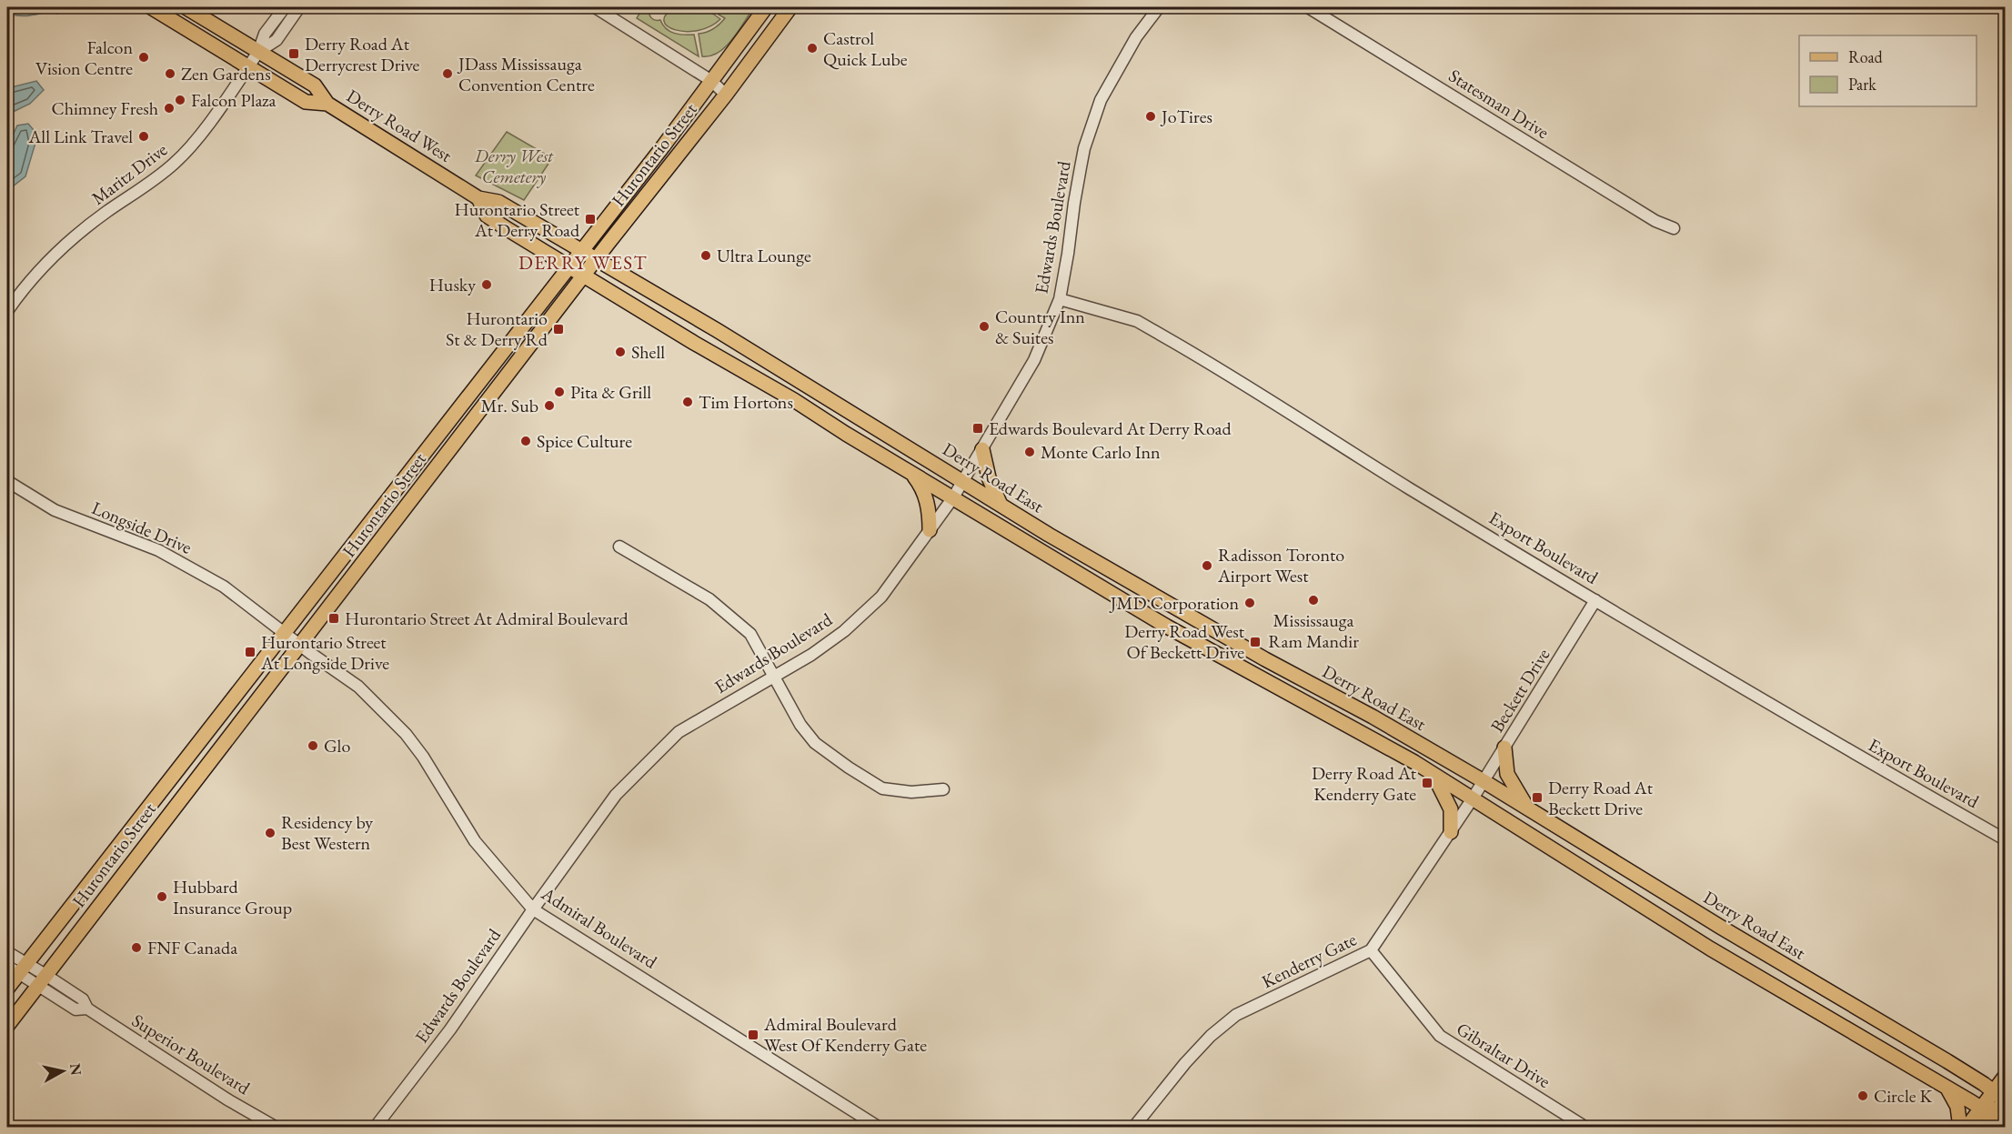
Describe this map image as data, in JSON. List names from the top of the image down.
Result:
{
  "streets": {
    "main road": ["Derry Road West", "Hurontario Street", "Derry Road East"],
    "street": [
      "Statesman Drive",
      "Maritz Drive",
      "Edwards Boulevard",
      "Longside Drive",
      "Export Boulevard",
      "Beckett Drive",
      "Admiral Boulevard",
      "Kenderry Gate",
      "Superior Boulevard",
      "Gibraltar Drive"
    ]
  },
  "crossings": [
    ["Derry Road West", "Hurontario Street"],
    ["Derry Road West", "Maritz Drive"],
    ["Derry Road West", "Derry Road East"],
    ["Hurontario Street", "Derry Road East"],
    ["Hurontario Street", "Longside Drive"],
    ["Hurontario Street", "Admiral Boulevard"],
    ["Hurontario Street", "Superior Boulevard"],
    ["Edwards Boulevard", "Derry Road East"],
    ["Edwards Boulevard", "Export Boulevard"],
    ["Edwards Boulevard", "Admiral Boulevard"],
    ["Derry Road East", "Beckett Drive"],
    ["Derry Road East", "Kenderry Gate"],
    ["Longside Drive", "Admiral Boulevard"],
    ["Export Boulevard", "Beckett Drive"],
    ["Beckett Drive", "Kenderry Gate"],
    ["Kenderry Gate", "Gibraltar Drive"]
  ],
  "districts": ["DERRY WEST"],
  "parks": ["Derry West Cemetery"],
  "places": {
    "other": [
      "Castrol Quick Lube",
      "Falcon Vision Centre",
      "Zen Gardens",
      "JDass Mississauga Convention Centre",
      "Falcon Plaza",
      "Chimney Fresh",
      "JoTires",
      "All Link Travel",
      "Ultra Lounge",
      "Husky",
      "Country Inn & Suites",
      "Shell",
      "Pita & Grill",
      "Tim Hortons",
      "Mr. Sub",
      "Spice Culture",
      "Monte Carlo Inn",
      "Radisson Toronto Airport West",
      "Mississauga Ram Mandir",
      "JMD Corporation",
      "Glo",
      "Residency by Best Western",
      "Hubbard Insurance Group",
      "FNF Canada",
      "Circle K"
    ],
    "transit": [
      "Derry Road At Derrycrest Drive",
      "Hurontario Street At Derry Road",
      "Hurontario St & Derry Rd",
      "Edwards Boulevard At Derry Road",
      "Hurontario Street At Admiral Boulevard",
      "Derry Road West Of Beckett Drive",
      "Hurontario Street At Longside Drive",
      "Derry Road At Kenderry Gate",
      "Derry Road At Beckett Drive",
      "Admiral Boulevard West Of Kenderry Gate"
    ]
  },
  "legend": ["Road", "Park"],
  "north": "right"
}
